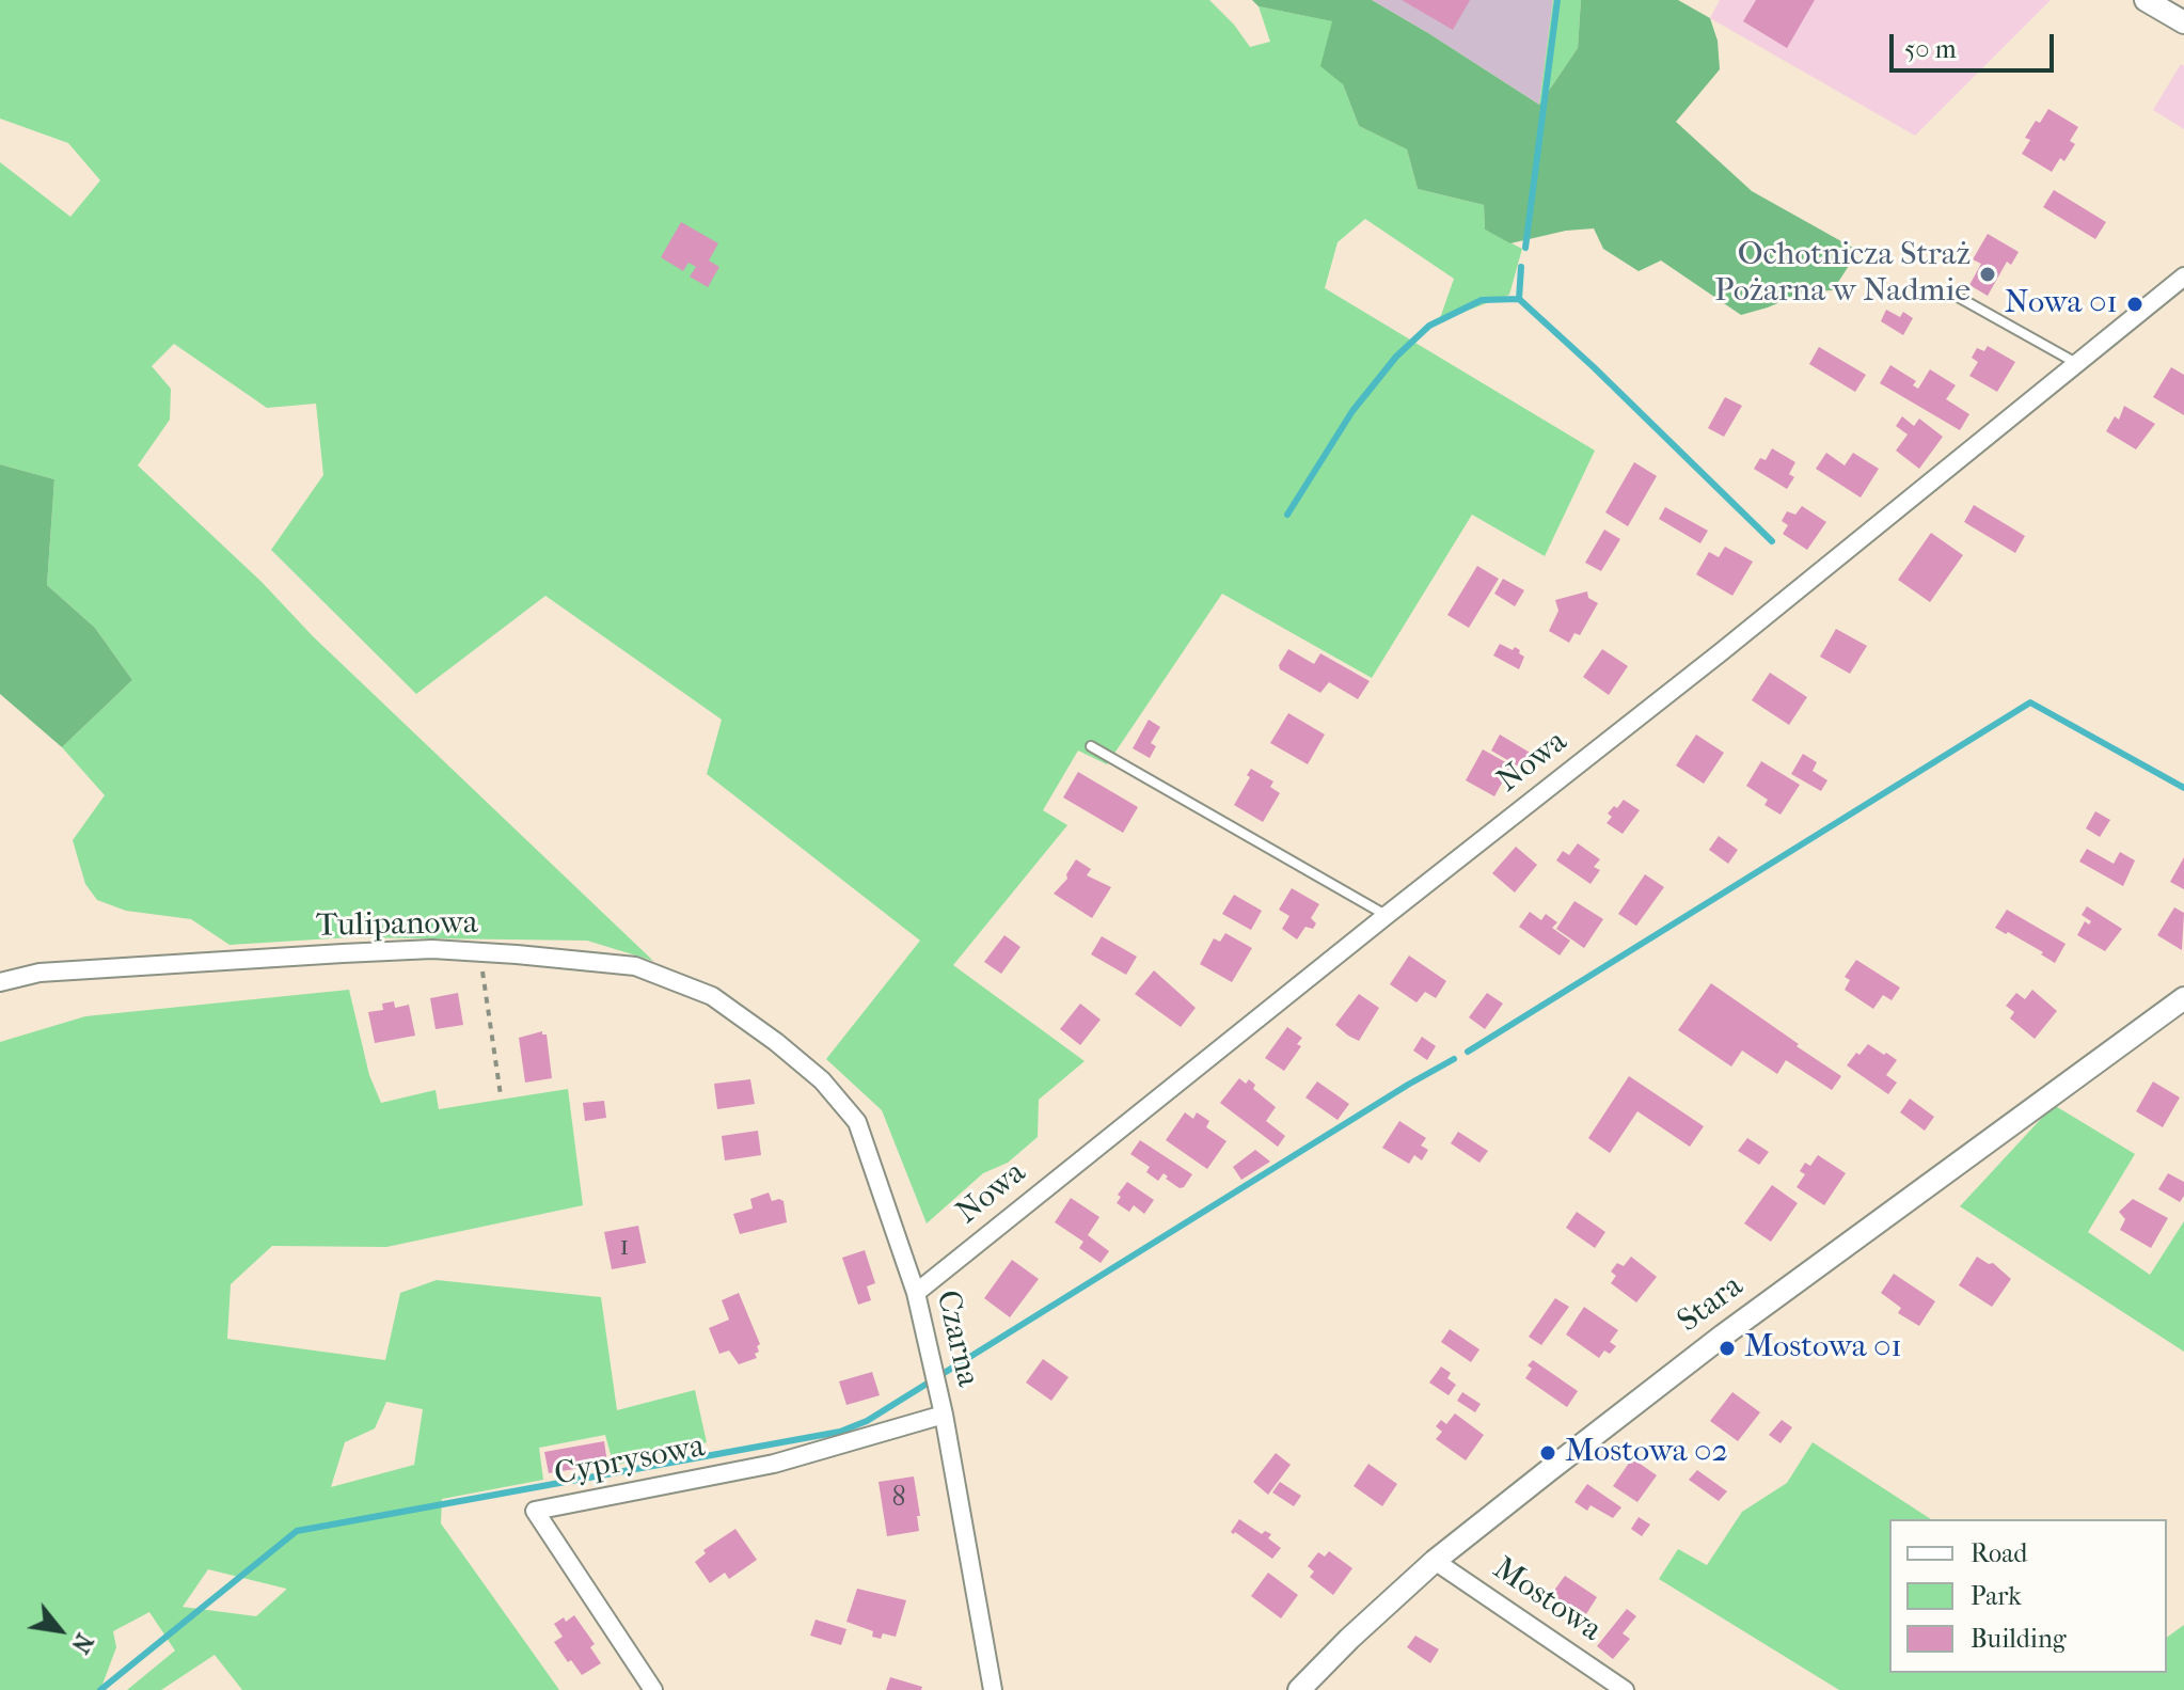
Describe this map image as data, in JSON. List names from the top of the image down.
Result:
{
  "streets": {
    "street": [
      "Nowa",
      "Tulipanowa",
      "Stara",
      "Czarna",
      "Cyprysowa",
      "Mostowa"
    ]
  },
  "crossings": [
    ["Nowa", "Czarna"],
    ["Tulipanowa", "Czarna"],
    ["Stara", "Mostowa"],
    ["Czarna", "Cyprysowa"]
  ],
  "places": [
    "Ochotnicza Straż Pożarna w Nadmie",
    "Nowa 01",
    "Mostowa 01",
    "Mostowa 02"
  ],
  "house_numbers": ["1", "8"],
  "legend": ["Road", "Park", "Building"],
  "scale_bar": "50 m",
  "north": "bottom right"
}
